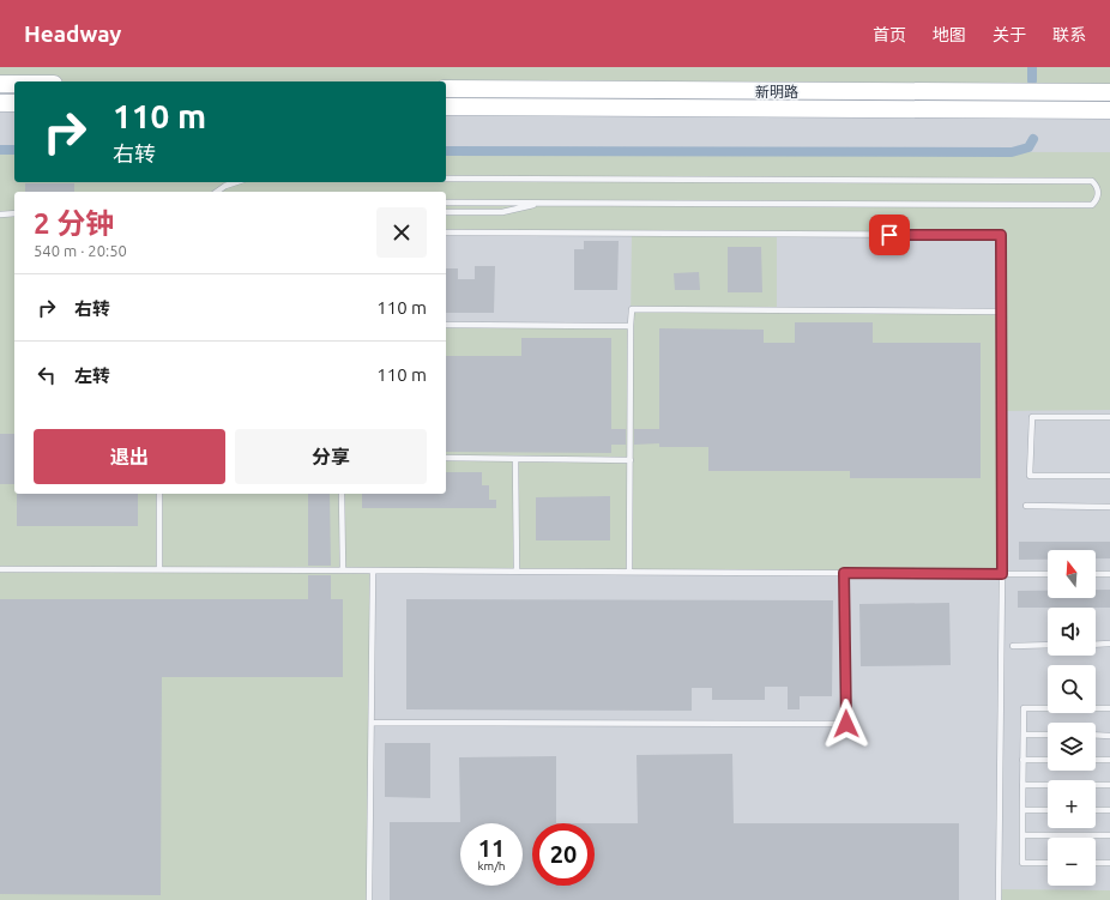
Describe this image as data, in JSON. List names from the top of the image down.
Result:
{
  "streets": {
    "main road": ["新明路"]
  },
  "north": "top",
  "page": {
    "header": "Headway",
    "nav": [
      "首页",
      "地图",
      "关于",
      "联系"
    ],
    "turn": ["110 m", "右转"],
    "heading": ["2 分钟", "540 m · 20:50"],
    "list": [
      {
        "name": "右转",
        "value": "110 m"
      },
      {
        "name": "左转",
        "value": "110 m"
      }
    ],
    "buttons": ["退出", "分享"],
    "map_buttons": ["+", "−"],
    "speed": "11 km/h",
    "limit": "20"
  }
}
